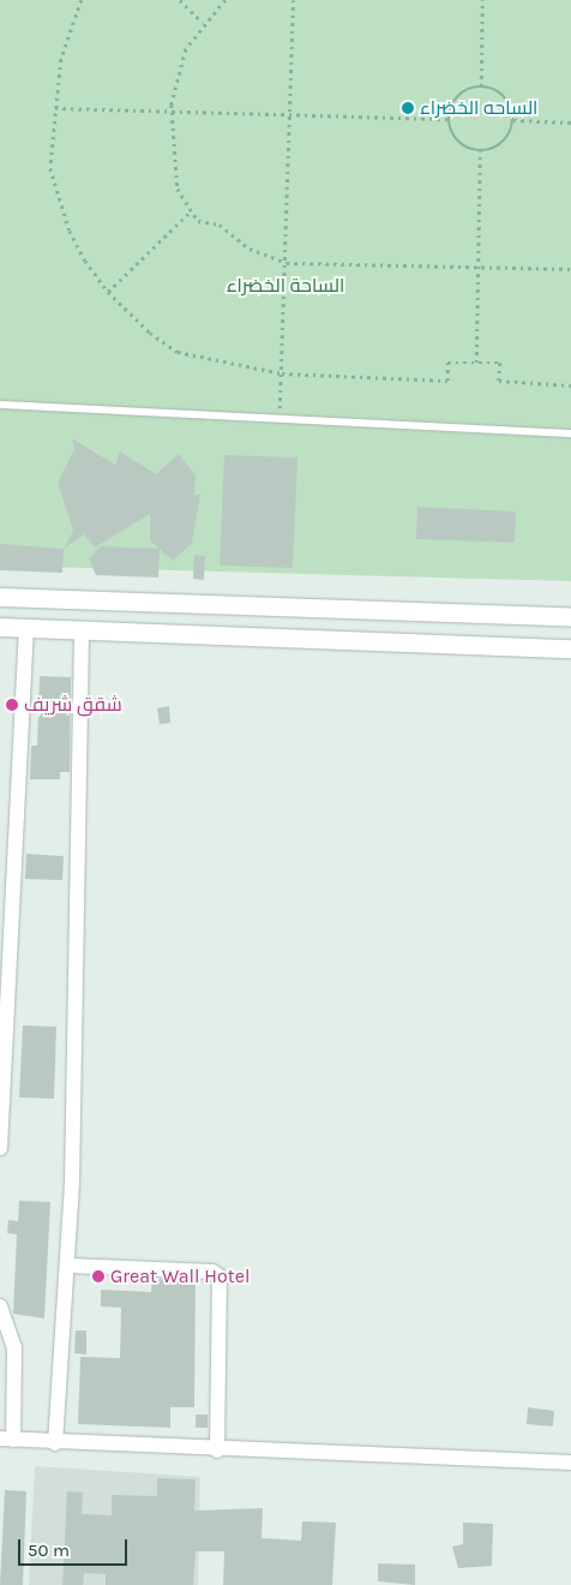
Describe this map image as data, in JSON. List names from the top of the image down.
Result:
{
  "parks": ["الساحة الخضراء"],
  "places": ["الساحه الخضراء", "شقق شريف", "Great Wall Hotel"],
  "scale_bar": "50 m"
}
